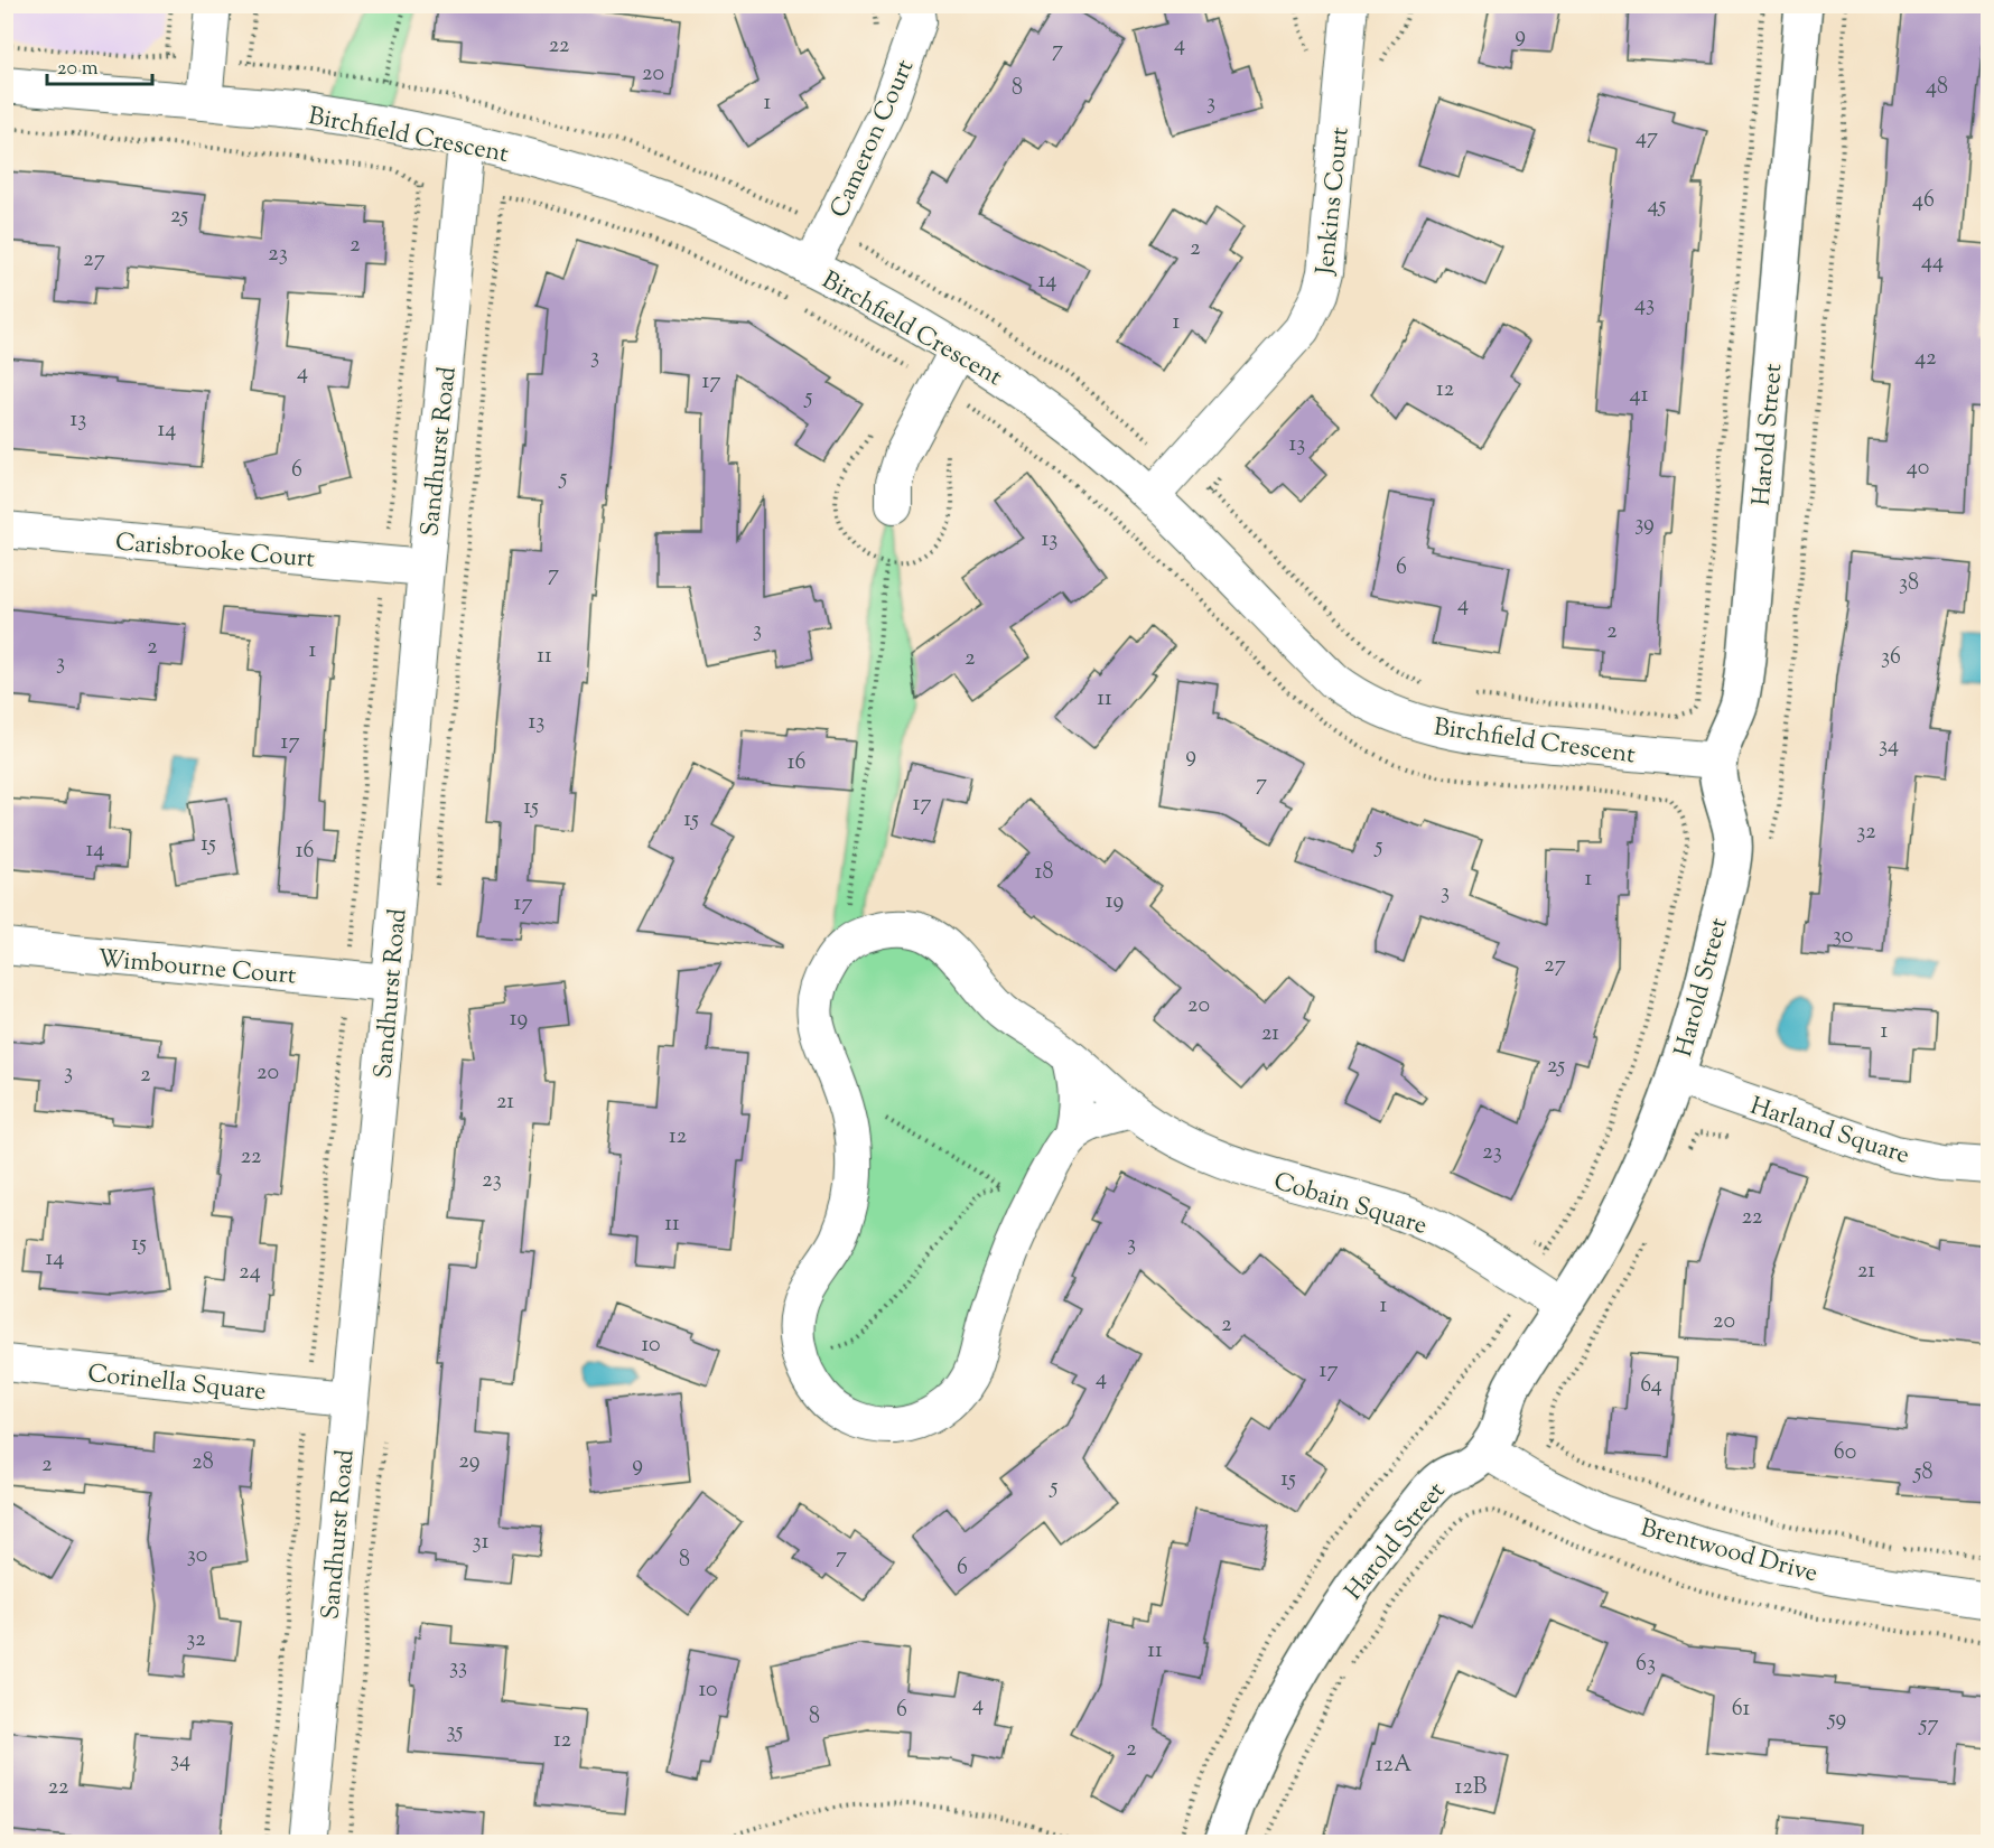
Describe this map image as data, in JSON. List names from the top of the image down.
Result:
{
  "streets": {
    "street": [
      "Birchfield Crescent",
      "Cameron Court",
      "Jenkins Court",
      "Harold Street",
      "Sandhurst Road",
      "Carisbrooke Court",
      "Wimbourne Court",
      "Harland Square",
      "Cobain Square",
      "Corinella Square",
      "Brentwood Drive"
    ]
  },
  "crossings": [
    ["Birchfield Crescent", "Cameron Court"],
    ["Birchfield Crescent", "Jenkins Court"],
    ["Birchfield Crescent", "Harold Street"],
    ["Birchfield Crescent", "Sandhurst Road"],
    ["Harold Street", "Harland Square"],
    ["Harold Street", "Cobain Square"],
    ["Harold Street", "Brentwood Drive"],
    ["Sandhurst Road", "Carisbrooke Court"],
    ["Sandhurst Road", "Wimbourne Court"],
    ["Sandhurst Road", "Corinella Square"]
  ],
  "house_numbers": [
    "9",
    "4",
    "22",
    "7",
    "20",
    "48",
    "8",
    "1",
    "3",
    "47",
    "46",
    "45",
    "25",
    "2",
    "2",
    "23",
    "27",
    "44",
    "14",
    "43",
    "1",
    "3",
    "42",
    "4",
    "17",
    "12",
    "41",
    "5",
    "13",
    "14",
    "13",
    "40",
    "6",
    "5",
    "39",
    "13",
    "6",
    "7",
    "38",
    "4",
    "3",
    "2",
    "2",
    "1",
    "11",
    "36",
    "2",
    "3",
    "11",
    "13",
    "17",
    "34",
    "9",
    "16",
    "7",
    "17",
    "15",
    "15",
    "32",
    "15",
    "5",
    "14",
    "16",
    "18",
    "1",
    "3",
    "19",
    "17",
    "30",
    "27",
    "20",
    "19",
    "1",
    "21",
    "25",
    "3",
    "20",
    "2",
    "21",
    "12",
    "23",
    "22",
    "23",
    "22",
    "11",
    "15",
    "3",
    "14",
    "21",
    "24",
    "1",
    "20",
    "2",
    "10",
    "17",
    "4",
    "64",
    "60",
    "29",
    "28",
    "2",
    "9",
    "58",
    "15",
    "5",
    "31",
    "30",
    "7",
    "8",
    "6",
    "32",
    "11",
    "63",
    "33",
    "10",
    "4",
    "61",
    "6",
    "8",
    "59",
    "57",
    "35",
    "12",
    "2",
    "34",
    "12A",
    "22",
    "12B"
  ],
  "scale_bar": "20 m"
}
